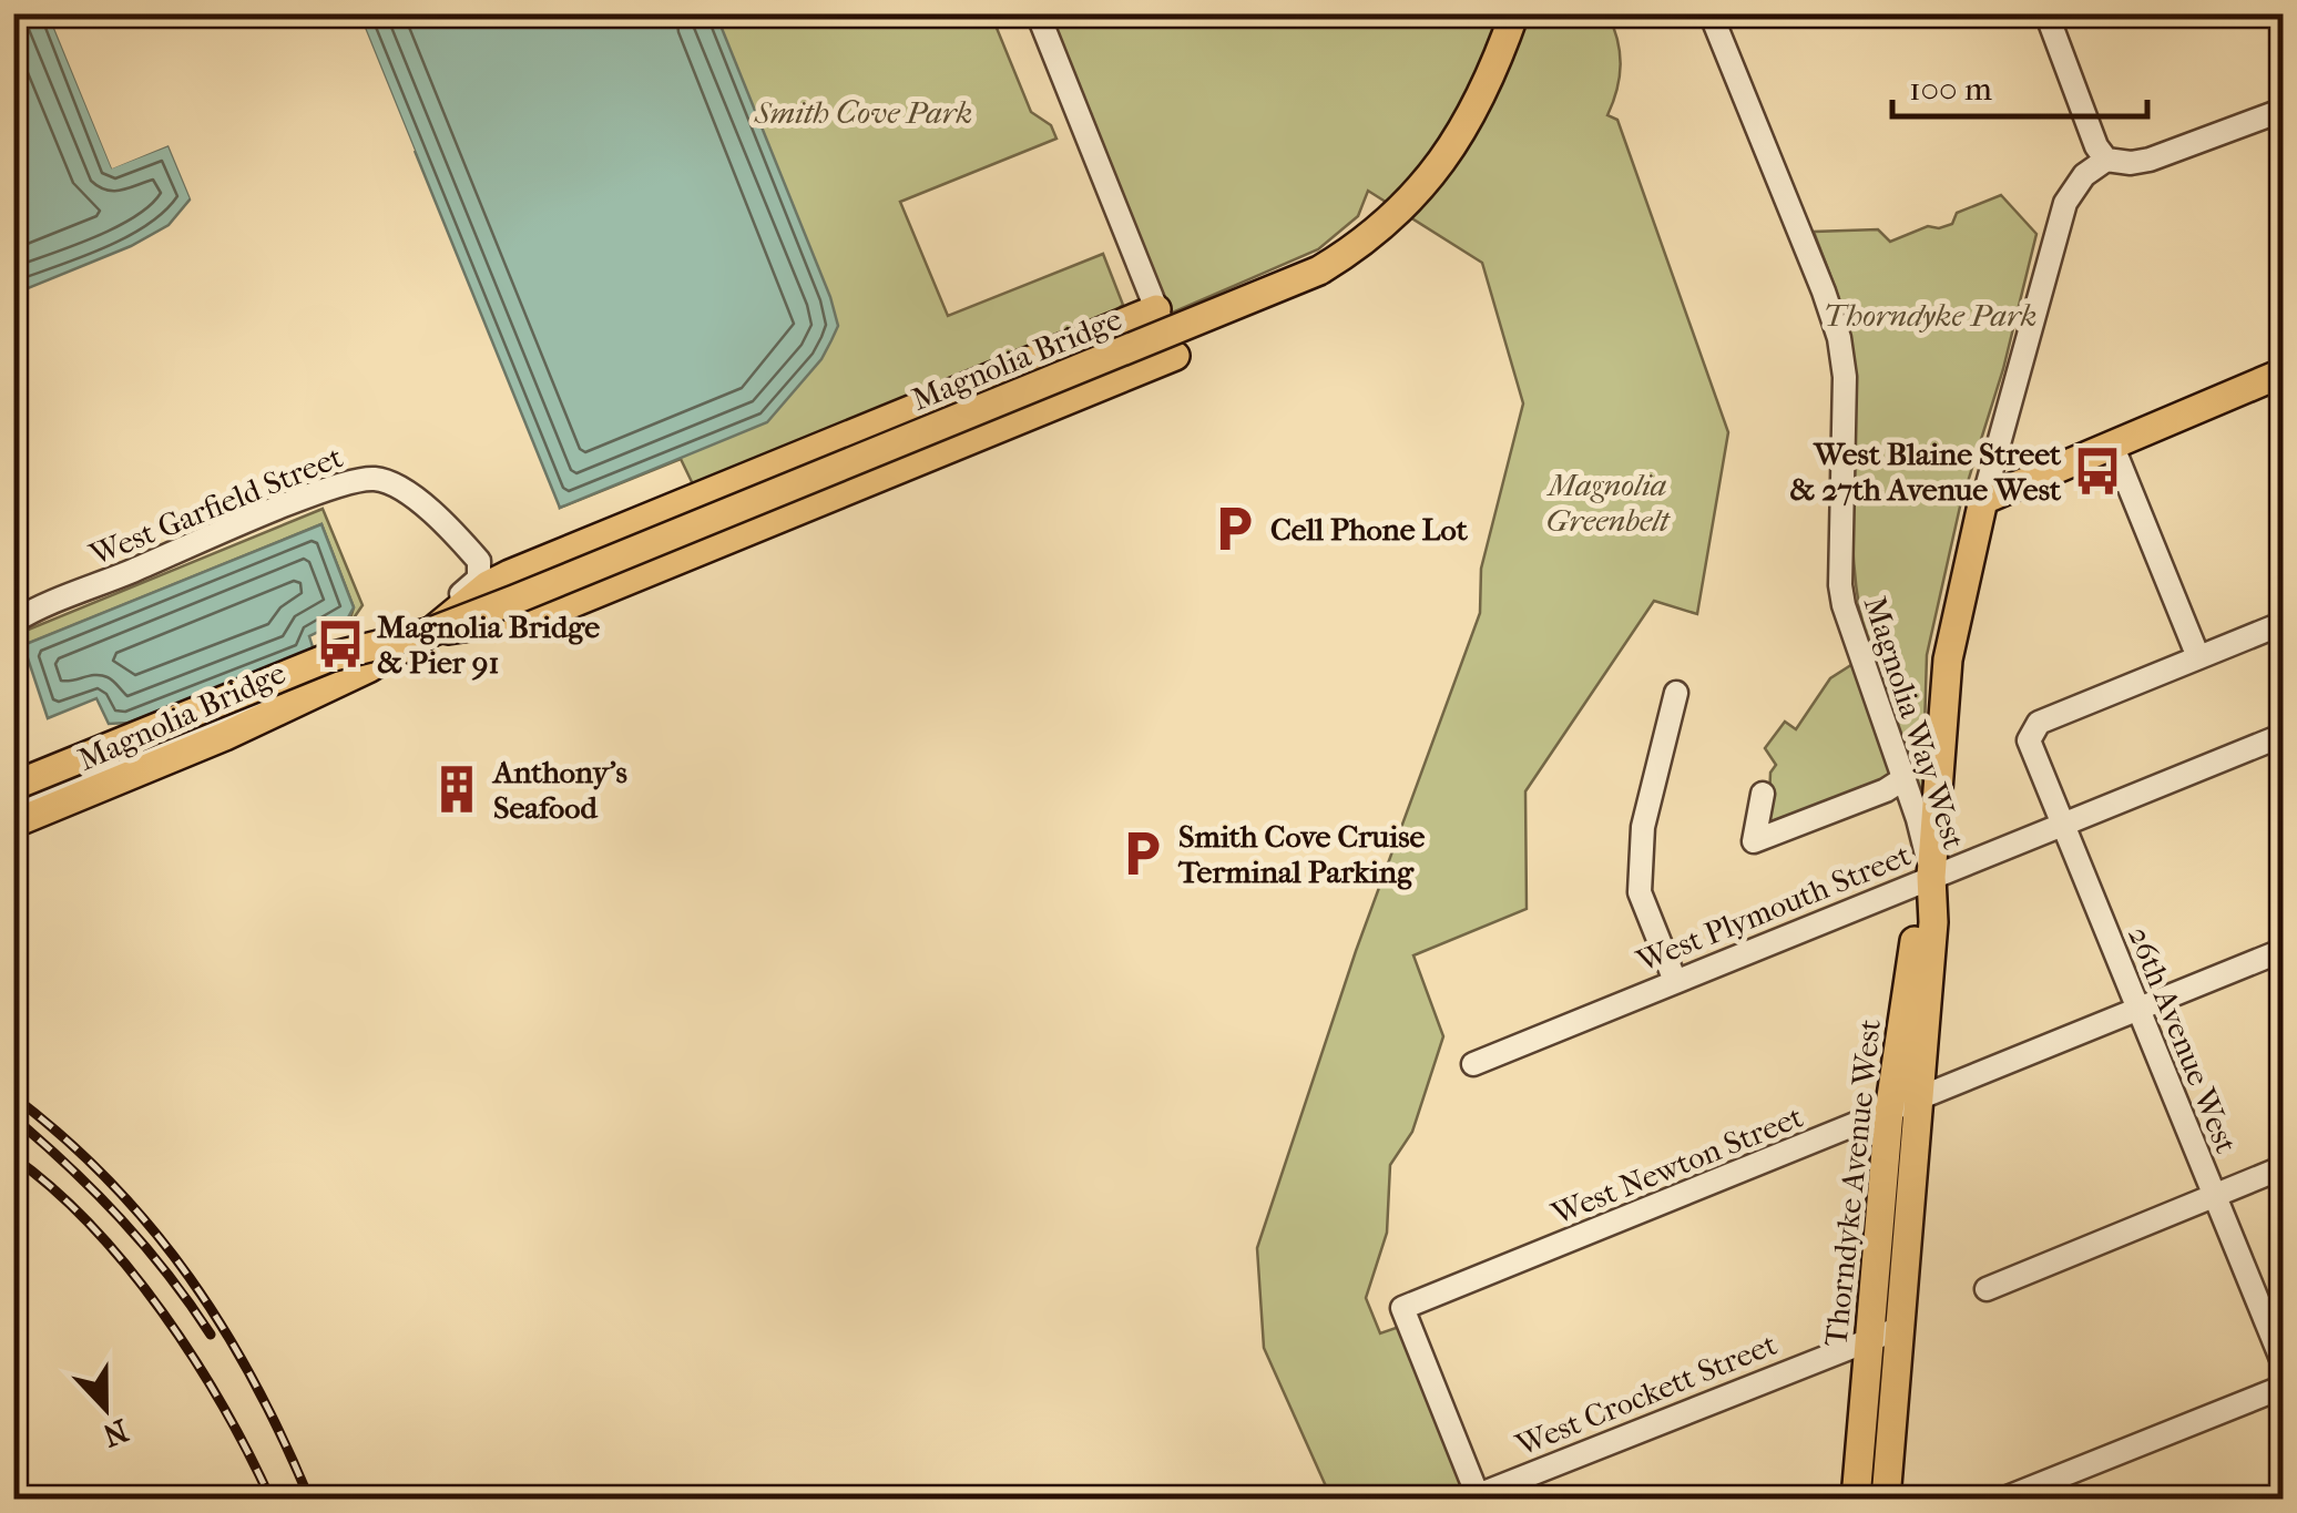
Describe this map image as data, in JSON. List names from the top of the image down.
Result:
{
  "streets": {
    "main road": ["Magnolia Bridge", "Thorndyke Avenue West"],
    "street": [
      "West Garfield Street",
      "Magnolia Way West",
      "West Plymouth Street",
      "26th Avenue West",
      "West Newton Street",
      "West Crockett Street"
    ]
  },
  "crossings": [
    ["Magnolia Way West", "West Plymouth Street"],
    ["Magnolia Way West", "Thorndyke Avenue West"],
    ["West Plymouth Street", "26th Avenue West"],
    ["West Plymouth Street", "Thorndyke Avenue West"],
    ["26th Avenue West", "West Newton Street"],
    ["West Newton Street", "Thorndyke Avenue West"],
    ["West Newton Street", "West Crockett Street"],
    ["Thorndyke Avenue West", "West Crockett Street"]
  ],
  "parks": ["Smith Cove Park", "Thorndyke Park", "Magnolia Greenbelt"],
  "places": {
    "bus stop": ["West Blaine Street & 27th Avenue West", "Magnolia Bridge & Pier 91"],
    "parking": ["Cell Phone Lot", "Smith Cove Cruise Terminal Parking"],
    "building": ["Anthony's Seafood"]
  },
  "scale_bar": "100 m",
  "north": "bottom"
}
